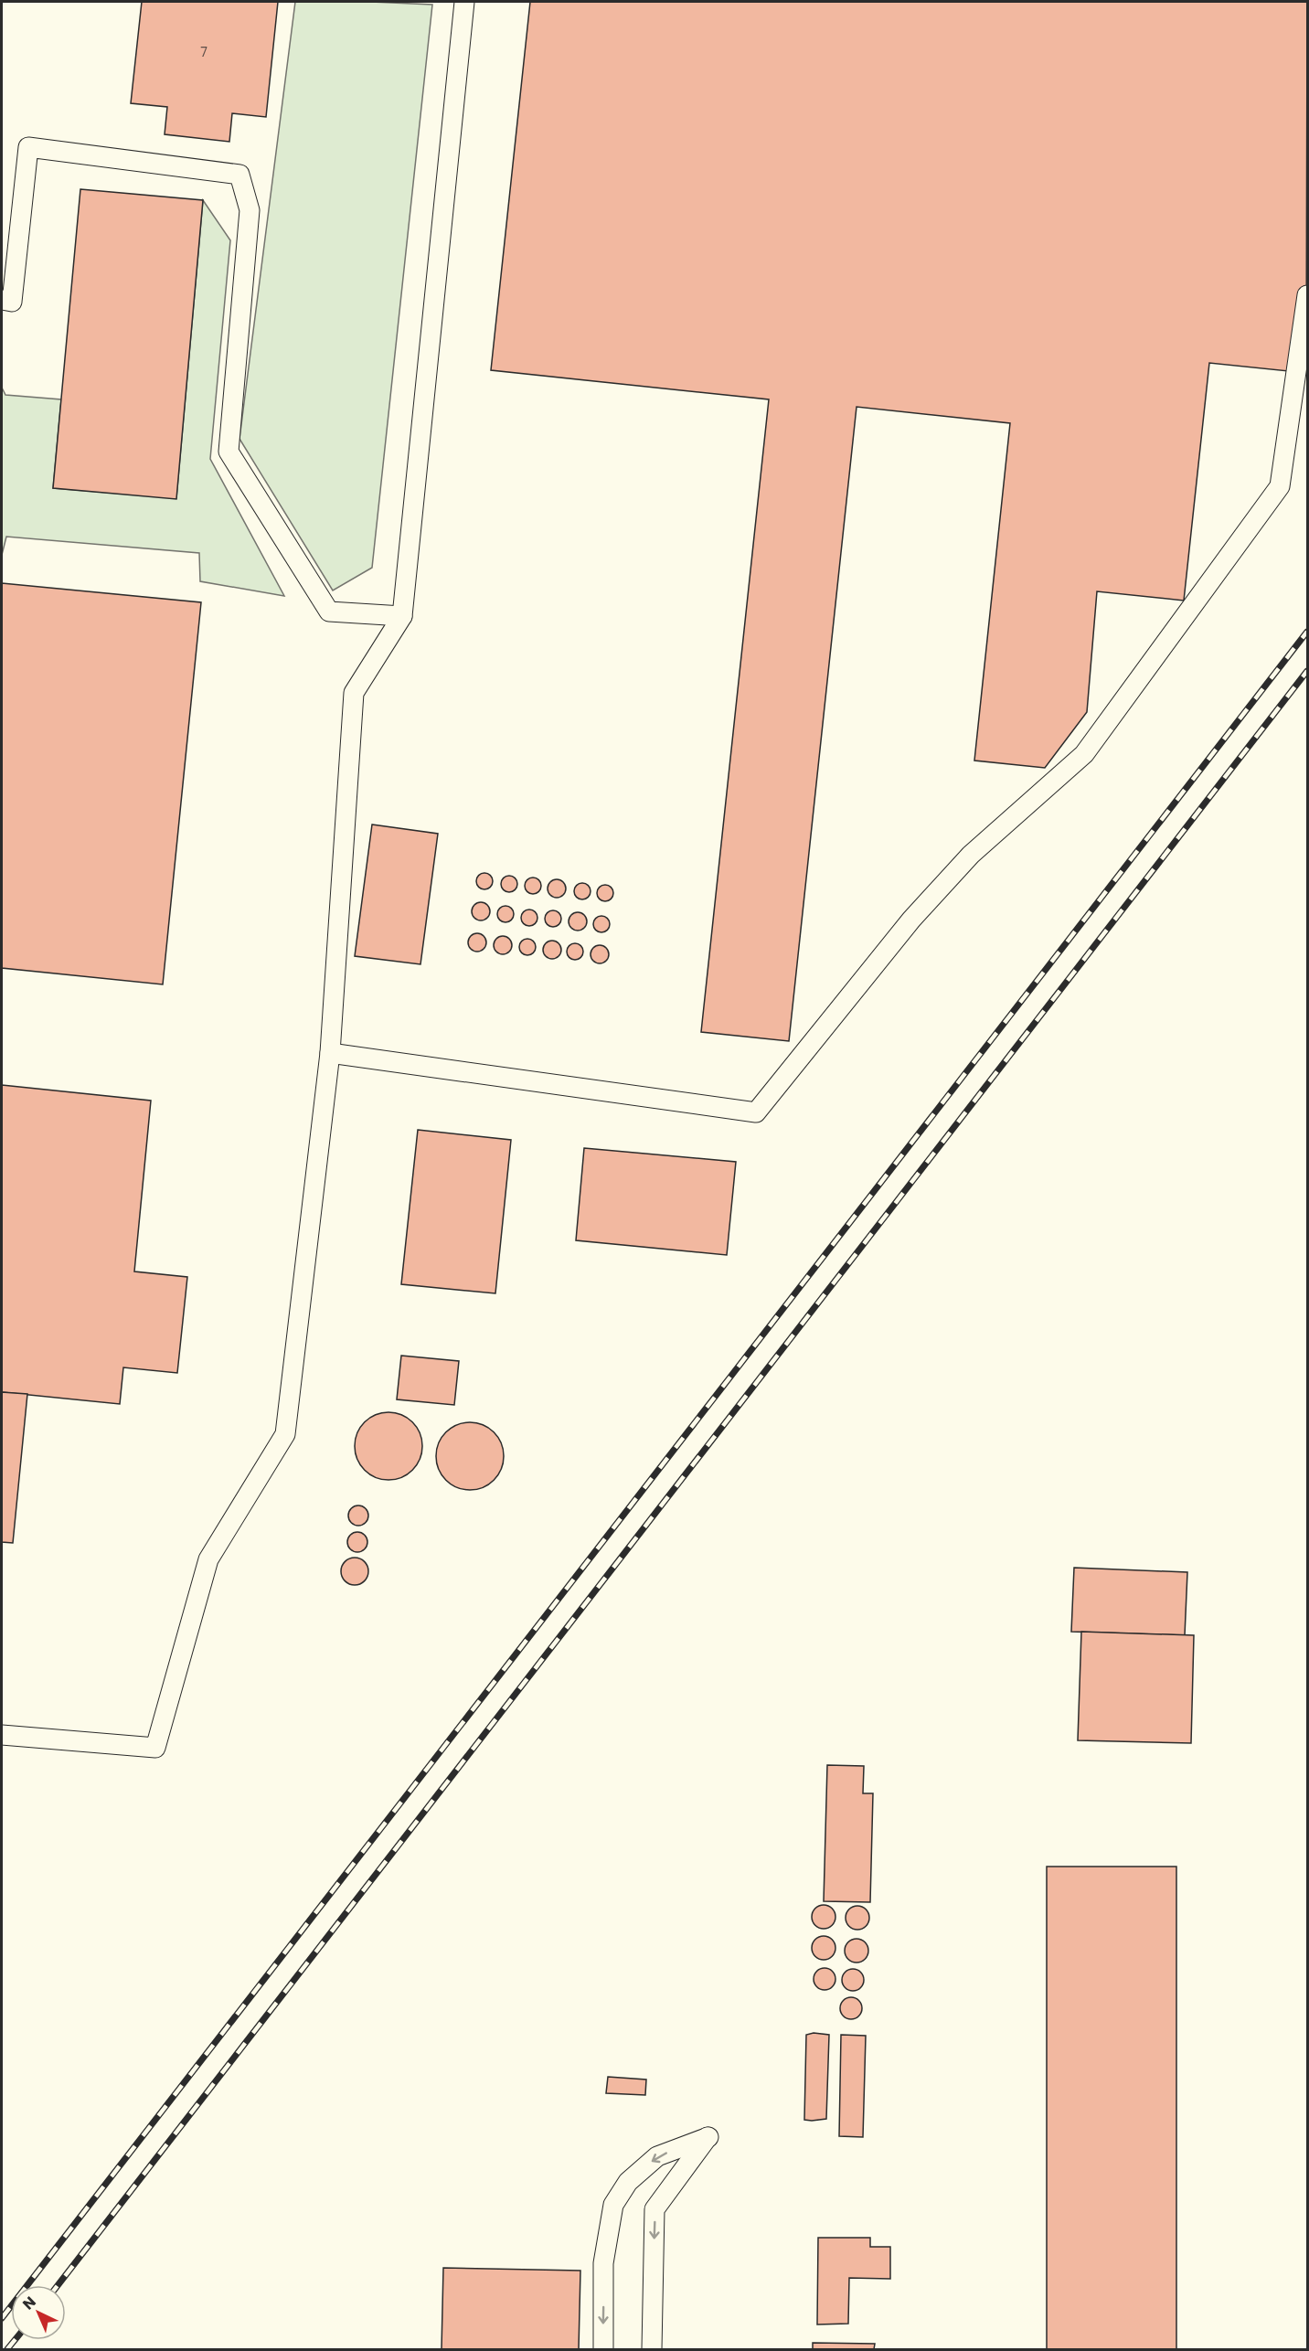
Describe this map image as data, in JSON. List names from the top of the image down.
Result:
{
  "house_numbers": ["7"],
  "north": "top left"
}
